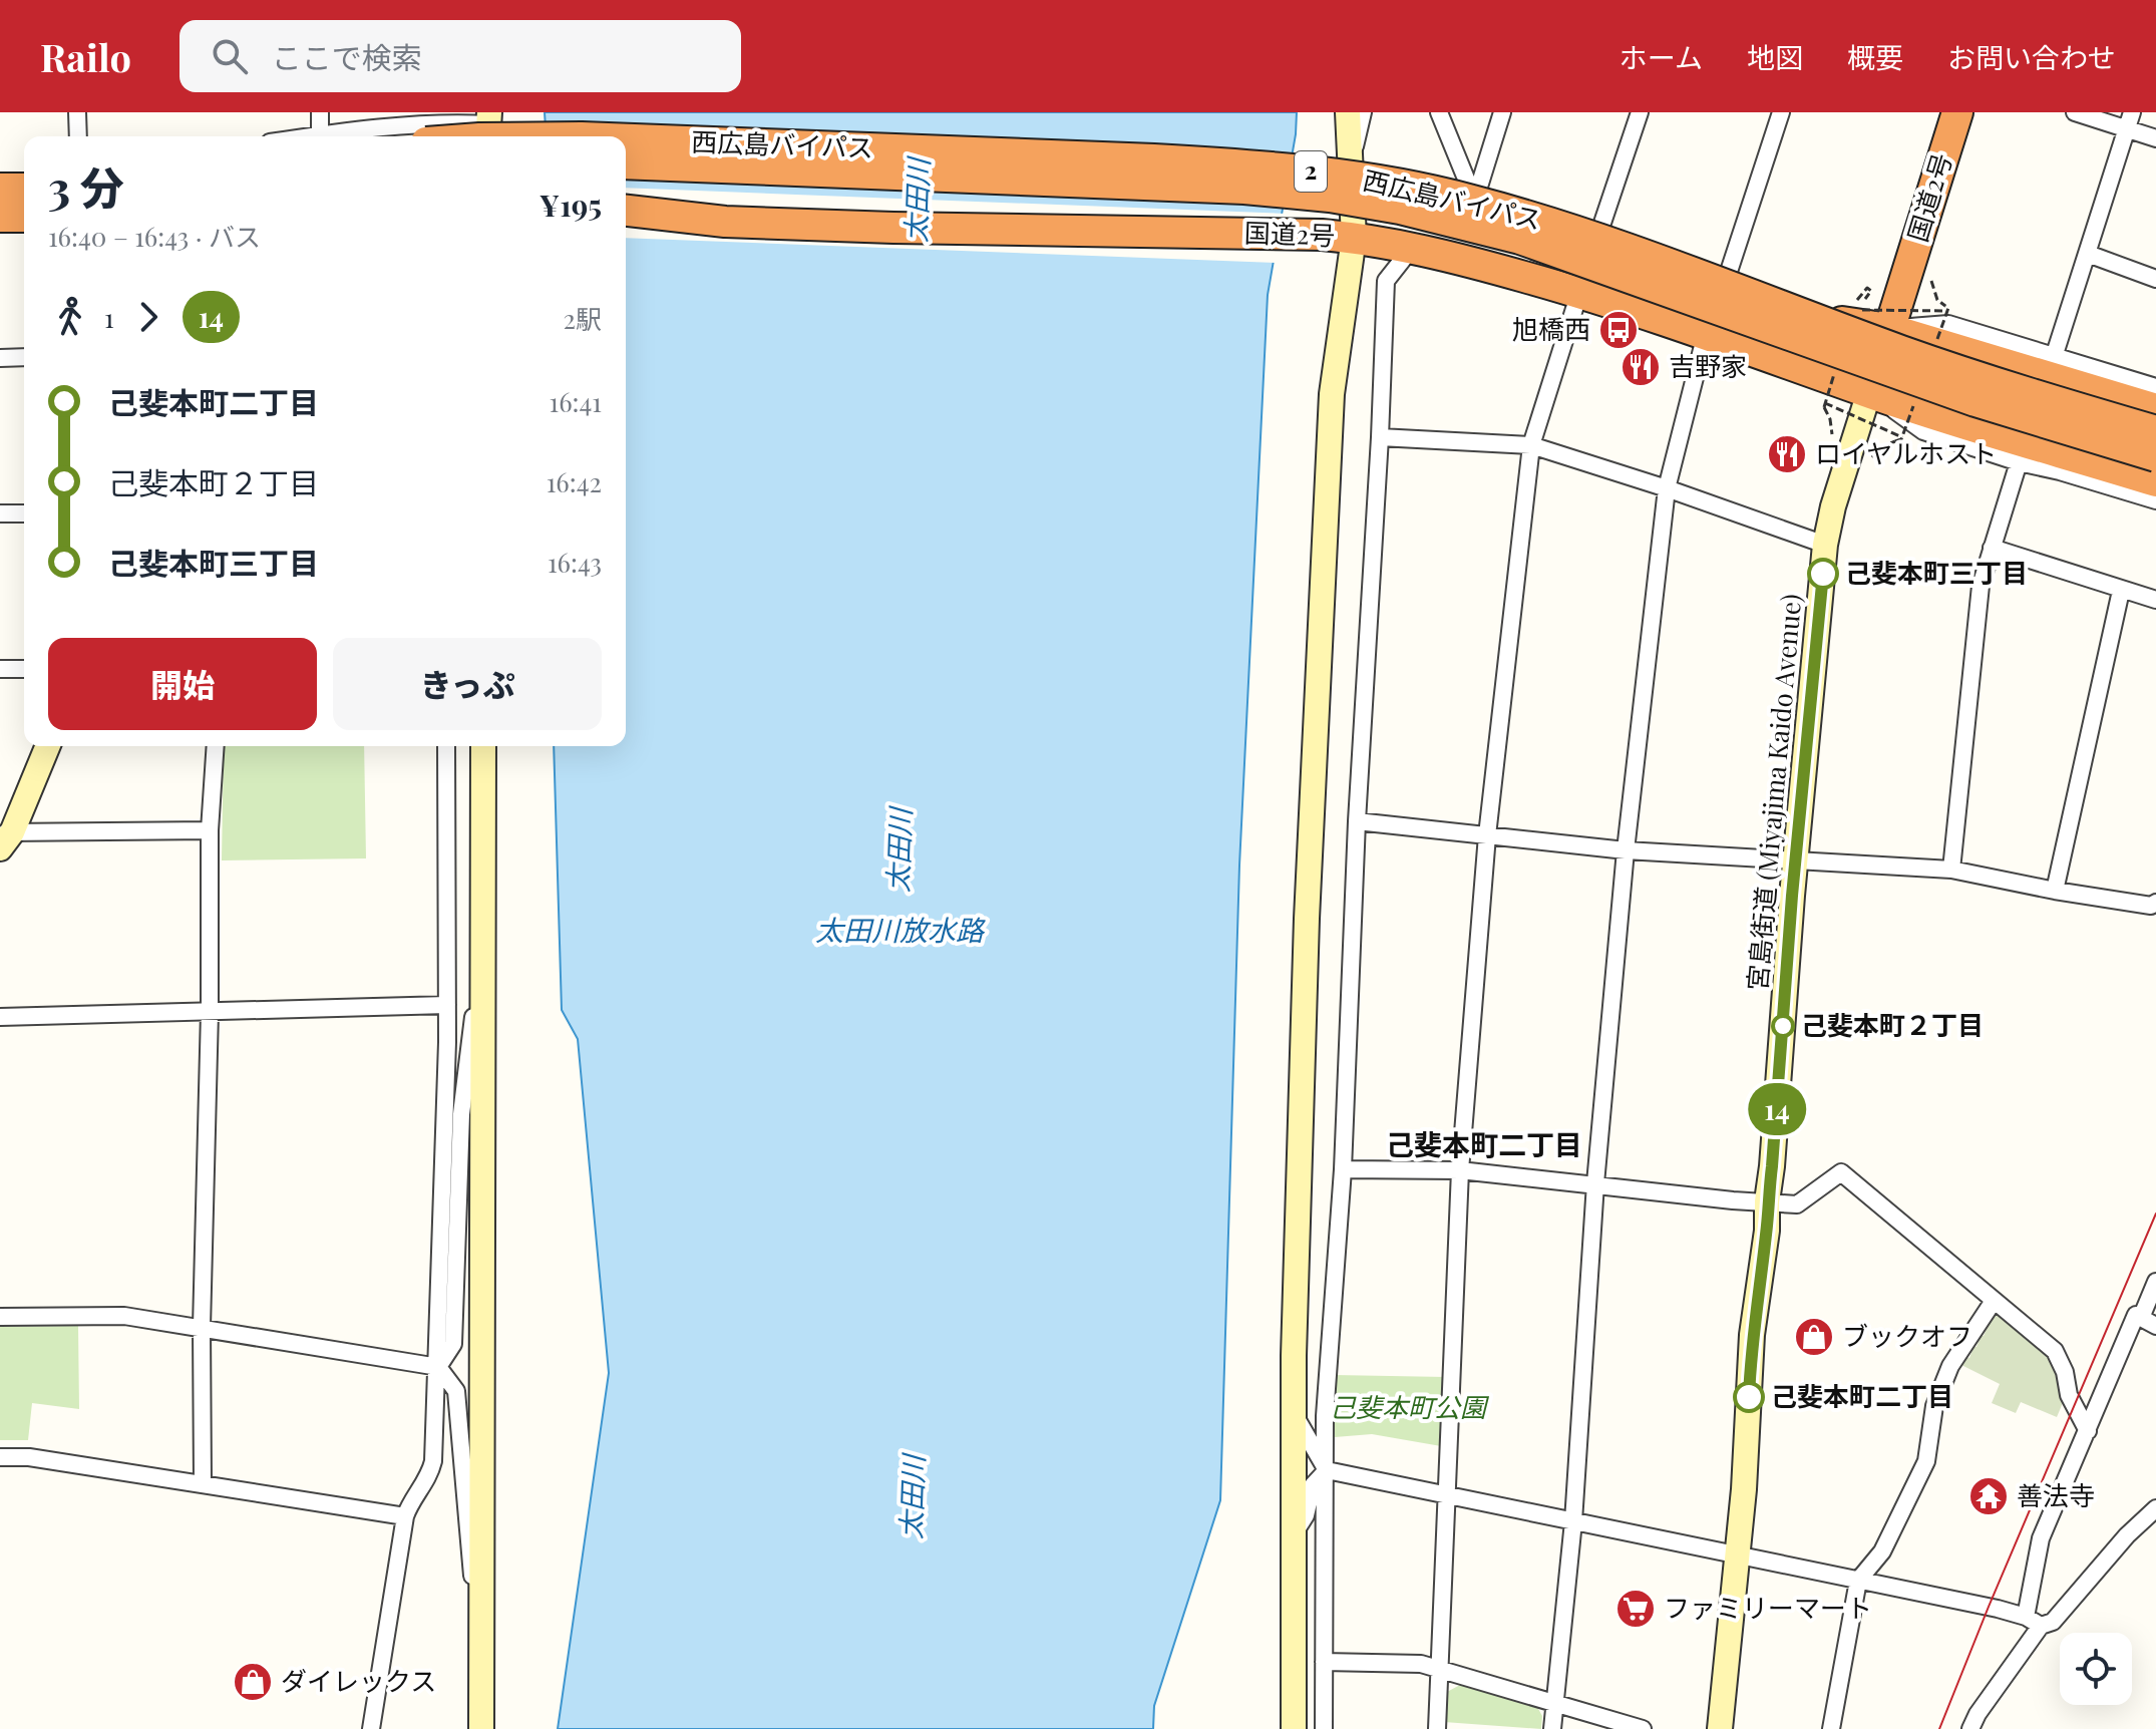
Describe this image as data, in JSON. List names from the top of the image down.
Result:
{
  "streets": {
    "highway": ["西広島バイパス", "2", "国道2号"],
    "street": ["宮島街道 (Miyajima Kaido Avenue)"]
  },
  "crossings": [
    ["国道2号", "宮島街道 (Miyajima Kaido Avenue)"]
  ],
  "districts": ["己斐本町二丁目"],
  "water": ["太田川", "太田川放水路"],
  "parks": ["己斐本町公園"],
  "places": {
    "bus stop": ["旭橋西"],
    "restaurant": ["吉野家", "ロイヤルホスト"],
    "other": ["己斐本町三丁目", "己斐本町２丁目", "己斐本町二丁目"],
    "shop": ["ブックオフ", "ダイレックス"],
    "temple": ["善法寺"],
    "supermarket": ["ファミリーマート"]
  },
  "lines": ["bus line 14"],
  "page": {
    "header": "Railo",
    "search": "ここで検索",
    "nav": [
      "ホーム",
      "地図",
      "概要",
      "お問い合わせ"
    ],
    "on_map": "14",
    "heading": ["3 分", "16:40 – 16:43 · バス", "¥195"],
    "legs": ["1", "14", "2駅"],
    "list": [
      {
        "name": "己斐本町二丁目",
        "value": "16:41"
      },
      {
        "name": "己斐本町２丁目",
        "value": "16:42"
      },
      {
        "name": "己斐本町三丁目",
        "value": "16:43"
      }
    ],
    "buttons": ["開始", "きっぷ"]
  }
}
